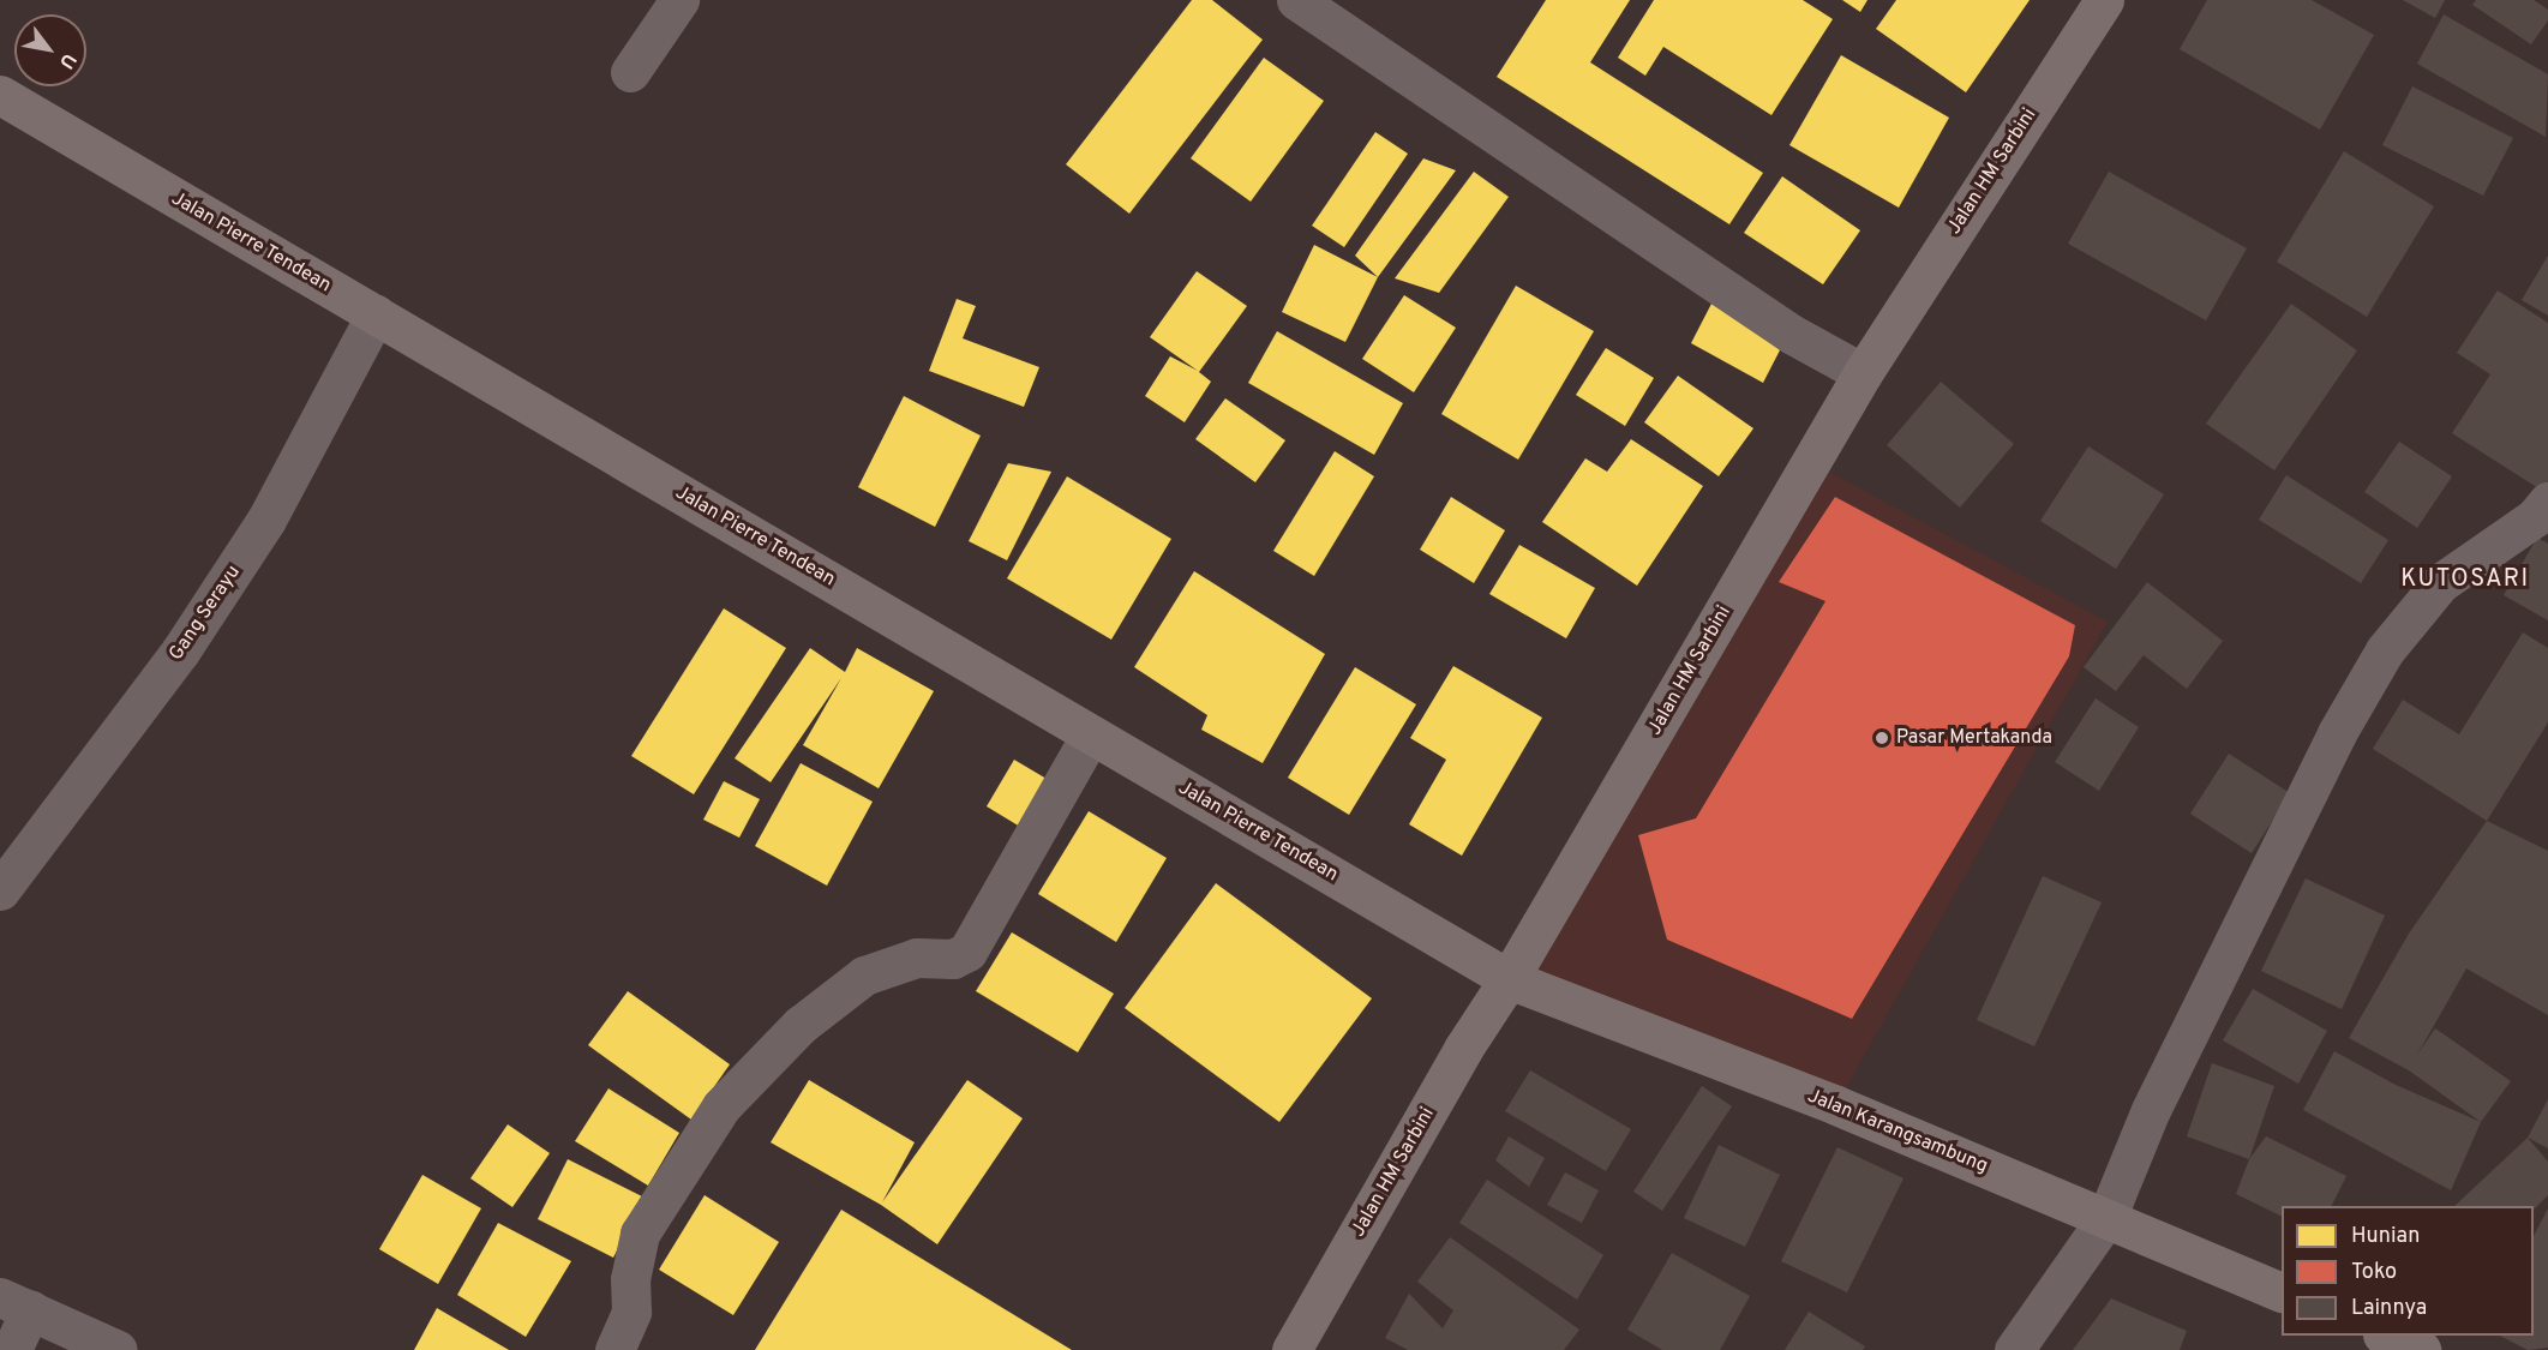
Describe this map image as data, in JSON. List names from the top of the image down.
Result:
{
  "streets": {
    "main road": ["Jalan HM Sarbini", "Jalan Pierre Tendean", "Jalan Karangsambung"],
    "street": ["Gang Serayu"]
  },
  "crossings": [
    ["Jalan HM Sarbini", "Jalan Pierre Tendean"],
    ["Jalan HM Sarbini", "Jalan Karangsambung"],
    ["Jalan Pierre Tendean", "Gang Serayu"],
    ["Jalan Pierre Tendean", "Jalan Karangsambung"]
  ],
  "districts": ["KUTOSARI"],
  "places": ["Pasar Mertakanda"],
  "legend": ["Hunian", "Toko", "Lainnya"],
  "north": "bottom right"
}
